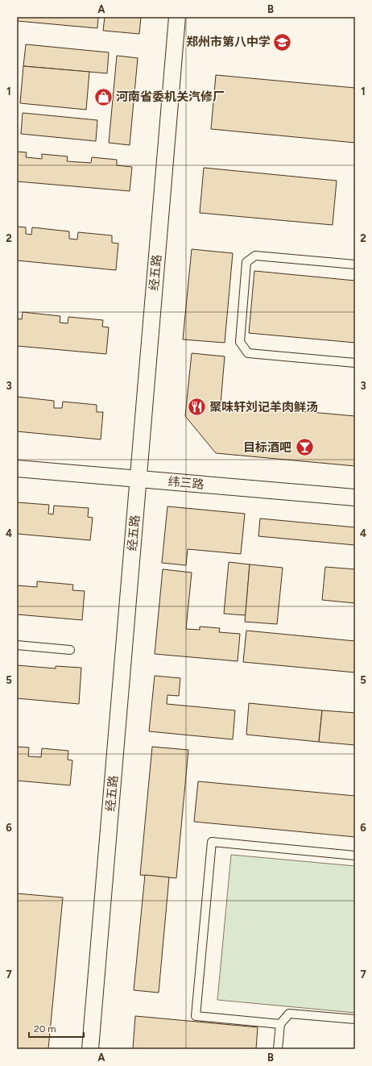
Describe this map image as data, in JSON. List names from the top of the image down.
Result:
{
  "streets": {
    "street": ["经五路", "纬三路"]
  },
  "crossings": [
    ["经五路", "纬三路"]
  ],
  "places": {
    "school or university": ["郑州市第八中学"],
    "shop": ["河南省委机关汽修厂"],
    "restaurant": ["聚味轩刘记羊肉鲜汤"],
    "bar": ["目标酒吧"]
  },
  "scale_bar": "20 m",
  "grid": {
    "columns": ["A", "B"],
    "rows": [
      "1",
      "2",
      "3",
      "4",
      "5",
      "6",
      "7"
    ]
  }
}
